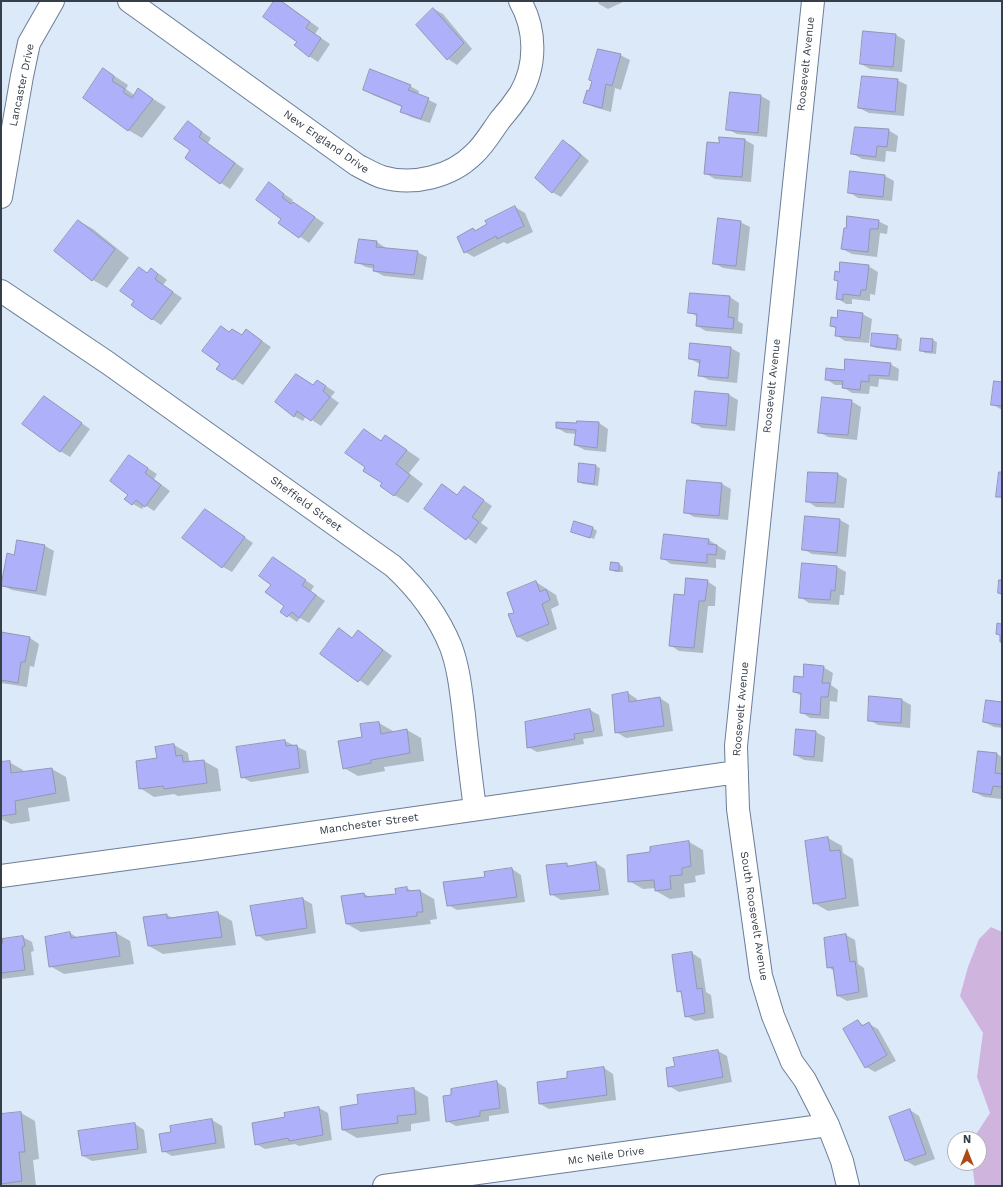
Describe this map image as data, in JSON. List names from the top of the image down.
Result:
{
  "streets": {
    "street": [
      "Roosevelt Avenue",
      "Lancaster Drive",
      "New England Drive",
      "Sheffield Street",
      "Manchester Street",
      "South Roosevelt Avenue",
      "Mc Neile Drive"
    ]
  },
  "crossings": [
    ["Roosevelt Avenue", "Manchester Street"],
    ["Roosevelt Avenue", "South Roosevelt Avenue"],
    ["Sheffield Street", "Manchester Street"],
    ["Manchester Street", "South Roosevelt Avenue"],
    ["South Roosevelt Avenue", "Mc Neile Drive"]
  ],
  "north": "top"
}
